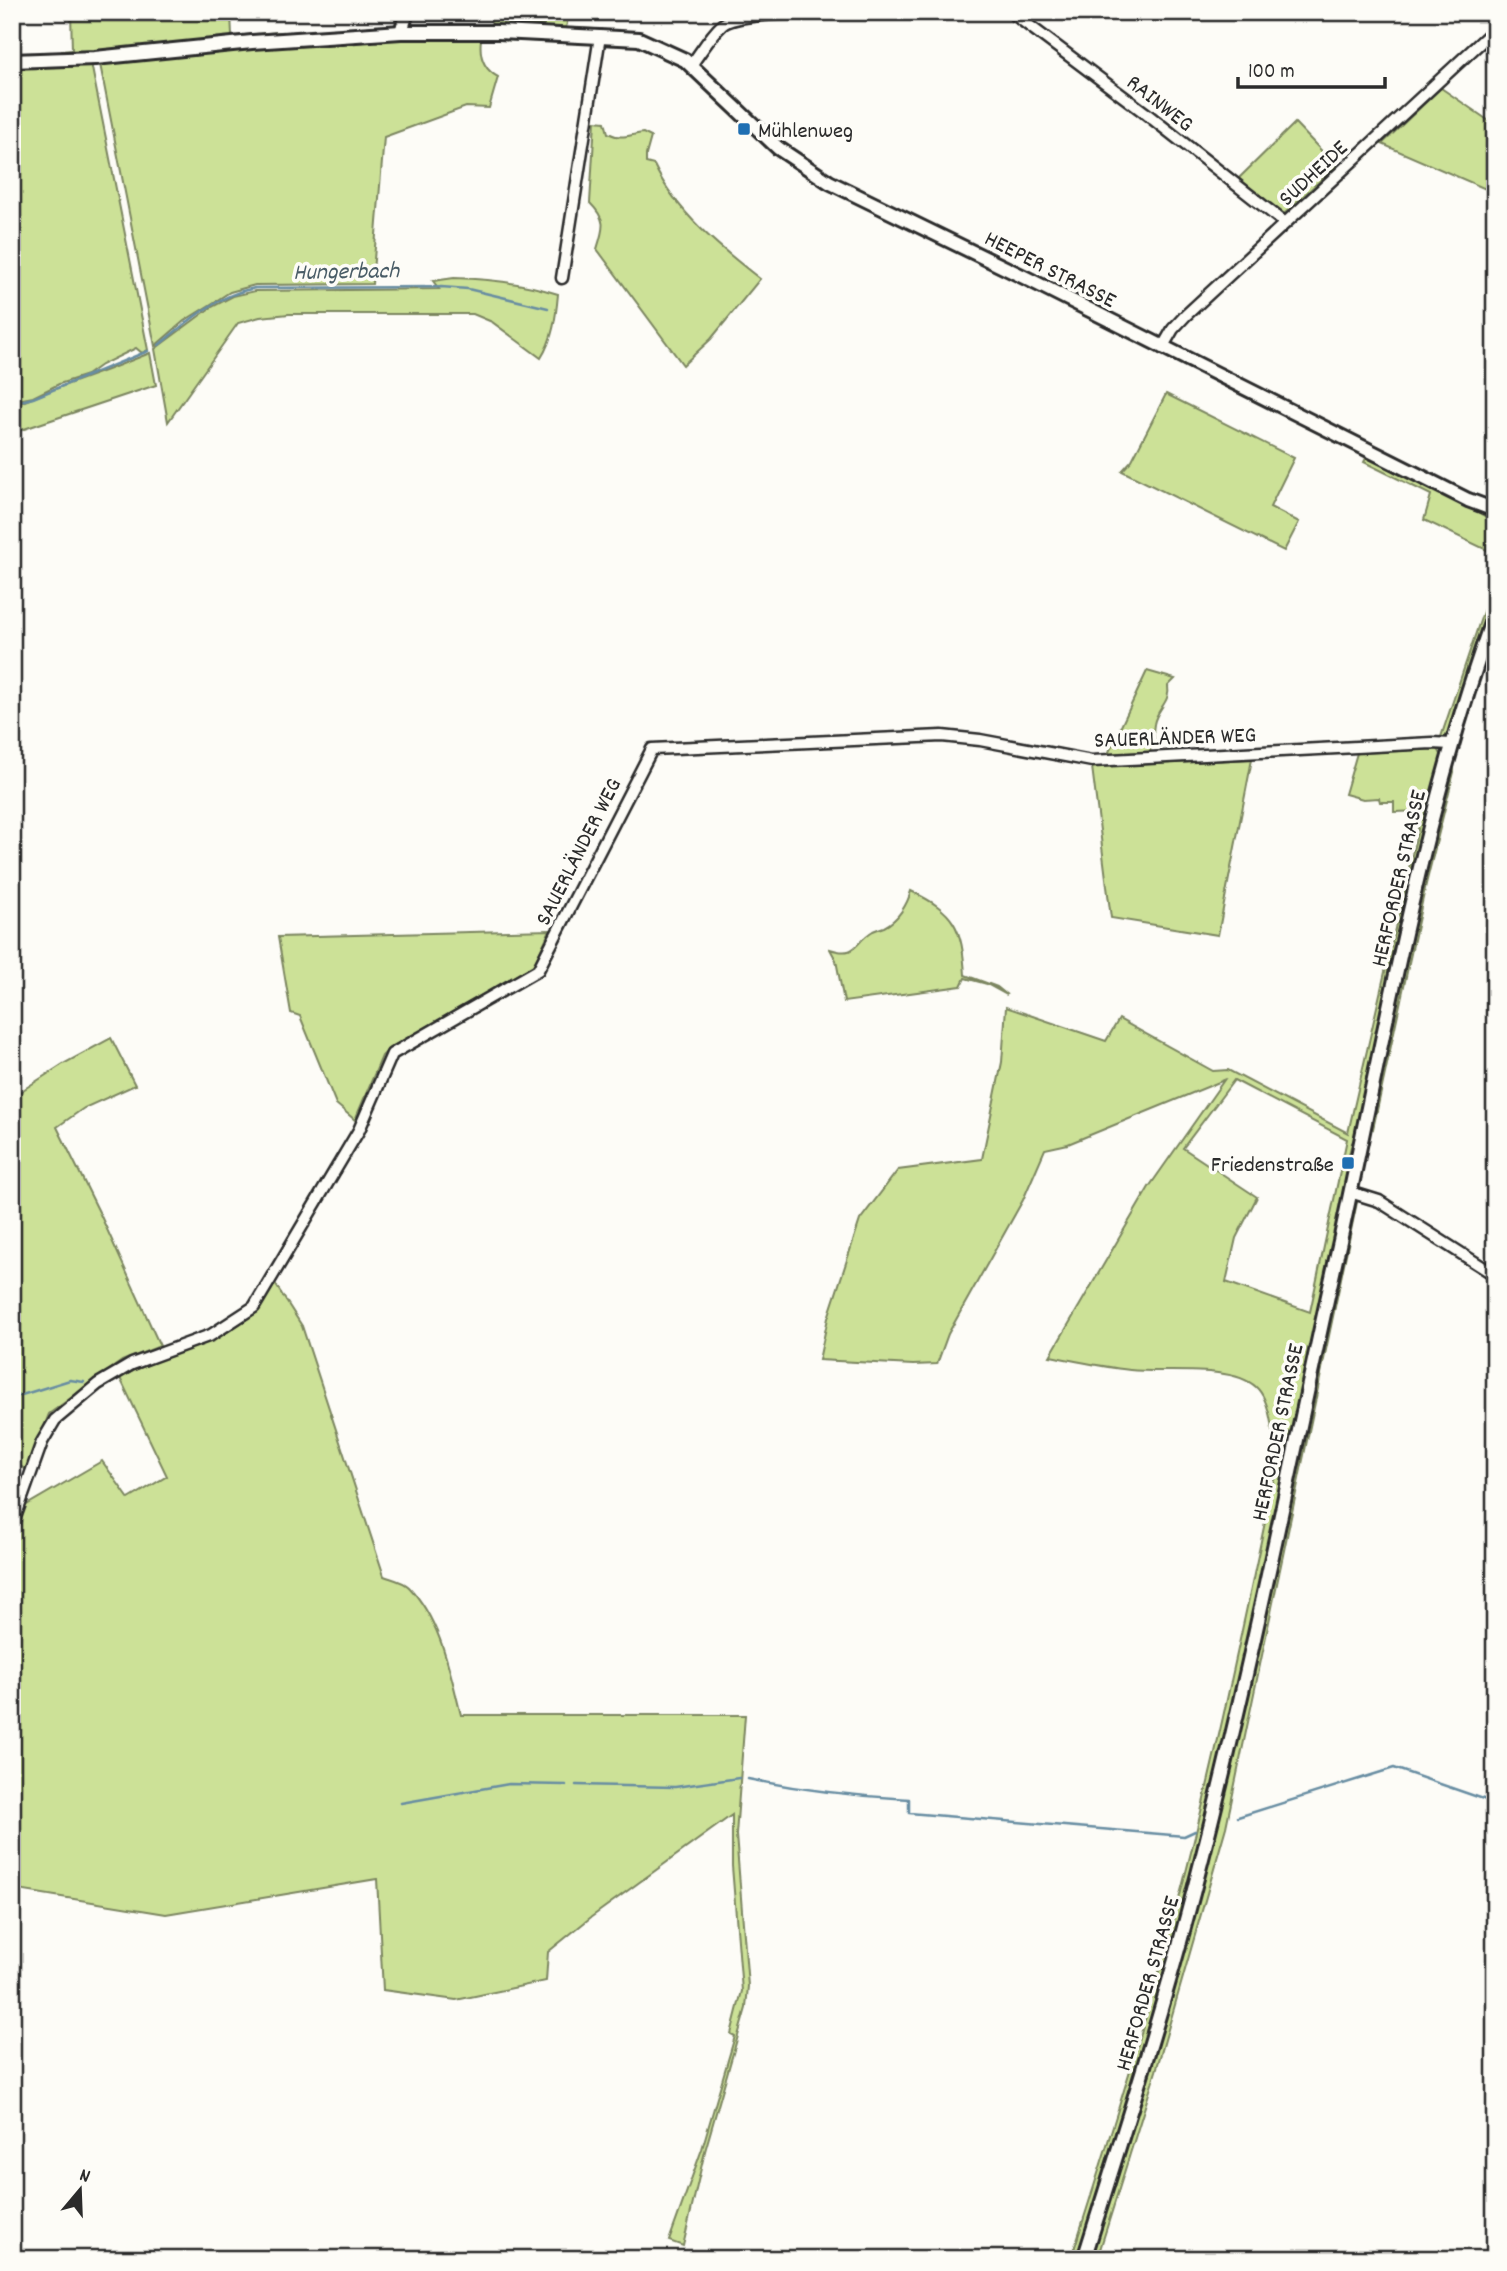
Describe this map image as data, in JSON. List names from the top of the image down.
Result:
{
  "streets": {
    "street": [
      "RAINWEG",
      "SUDHEIDE",
      "HEEPER STRASSE",
      "SAUERLÄNDER WEG",
      "HERFORDER STRASSE"
    ]
  },
  "crossings": [
    ["RAINWEG", "SUDHEIDE"],
    ["SUDHEIDE", "HEEPER STRASSE"],
    ["SAUERLÄNDER WEG", "HERFORDER STRASSE"]
  ],
  "water": ["Hungerbach"],
  "places": {
    "transit": ["Mühlenweg", "Friedenstraße"]
  },
  "scale_bar": "100 m",
  "north": "top"
}
